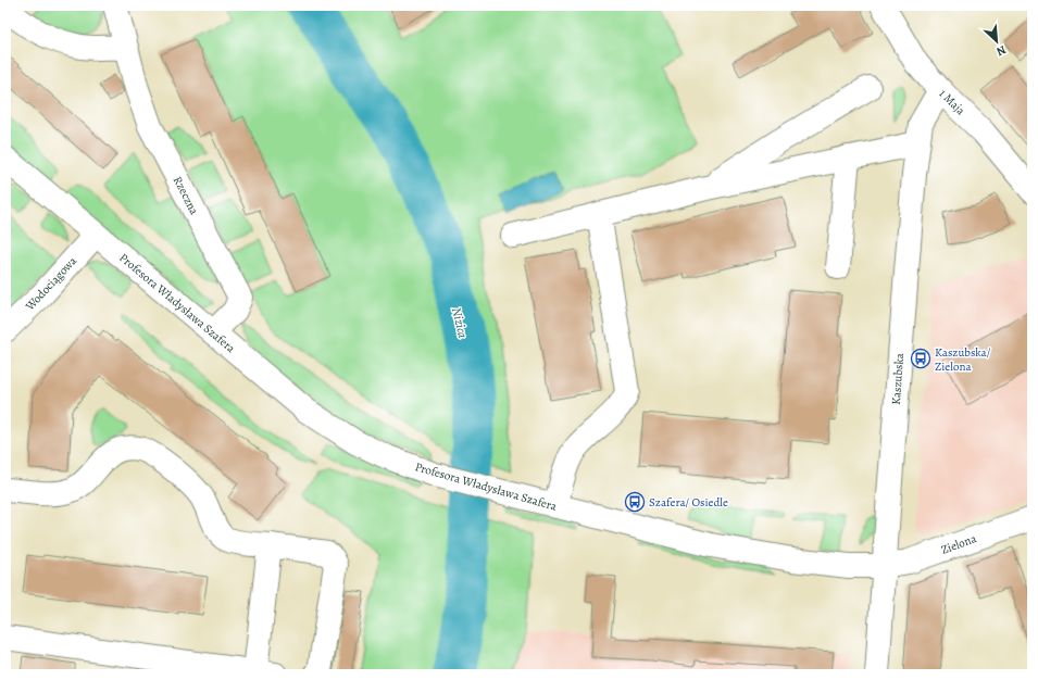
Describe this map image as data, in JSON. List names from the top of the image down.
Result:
{
  "streets": {
    "street": [
      "1 Maja",
      "Rzeczna",
      "Wodociągowa",
      "Profesora Władysława Szafera",
      "Kaszubska",
      "Zielona"
    ]
  },
  "crossings": [
    ["1 Maja", "Kaszubska"],
    ["Rzeczna", "Profesora Władysława Szafera"],
    ["Wodociągowa", "Profesora Władysława Szafera"],
    ["Profesora Władysława Szafera", "Kaszubska"],
    ["Profesora Władysława Szafera", "Zielona"],
    ["Kaszubska", "Zielona"]
  ],
  "water": ["Nizica"],
  "places": {
    "bus stop": ["Kaszubska/ Zielona", "Szafera/ Osiedle"]
  },
  "north": "bottom right"
}
